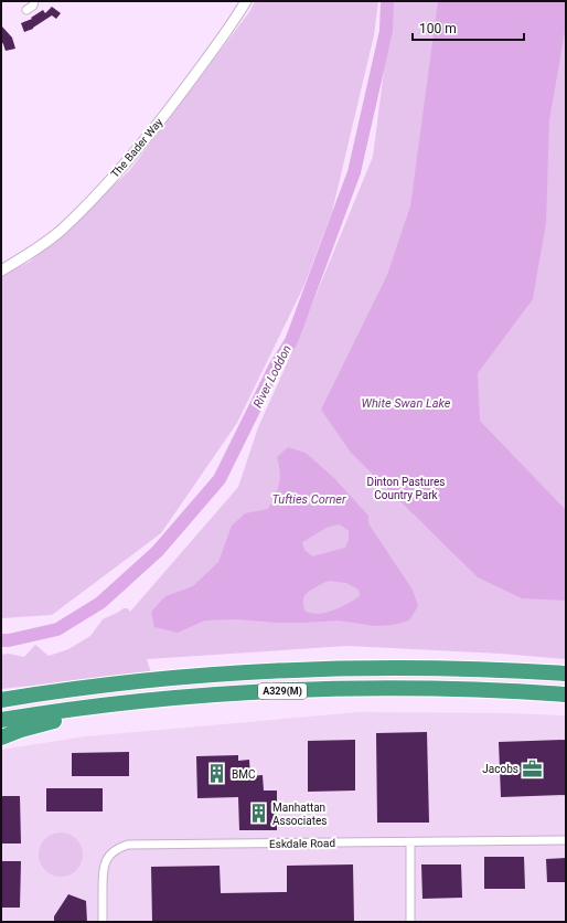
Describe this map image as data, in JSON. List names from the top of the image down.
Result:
{
  "streets": {
    "highway": ["A329(M)"],
    "street": ["The Bader Way", "Eskdale Road"]
  },
  "water": ["River Loddon", "White Swan Lake", "Tufties Corner"],
  "parks": ["Dinton Pastures Country Park"],
  "places": {
    "office": ["Jacobs"],
    "building": ["BMC", "Manhattan Associates"]
  },
  "scale_bar": "100 m"
}
